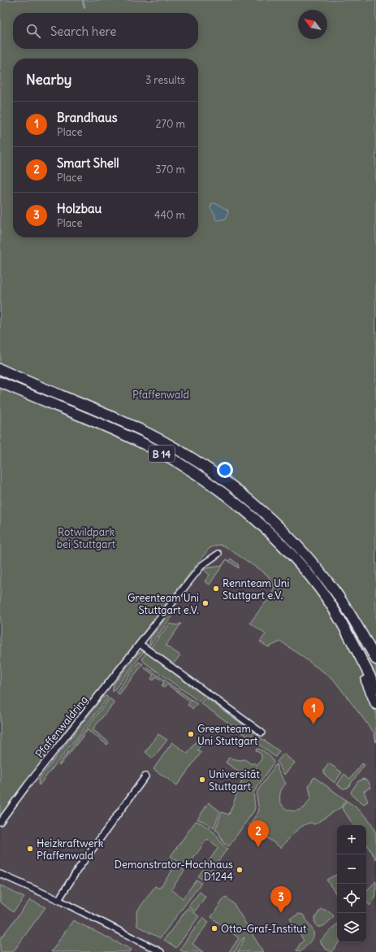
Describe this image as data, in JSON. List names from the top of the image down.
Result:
{
  "streets": {
    "highway": ["B 14"],
    "street": ["Pfaffenwaldring"]
  },
  "parks": ["Pfaffenwald", "Rotwildpark bei Stuttgart"],
  "places": [
    "Rennteam Uni Stuttgart e.V.",
    "Greenteam Uni Stuttgart e.V.",
    "Greenteam Uni Stuttgart",
    "Universität Stuttgart",
    "Heizkraftwerk Pfaffenwald",
    "Demonstrator-Hochhaus D1244",
    "Otto-Graf-Institut"
  ],
  "north": "top left",
  "page": {
    "search": "Search here",
    "heading": ["Nearby", "3 results"],
    "list": [
      {
        "mark": "1",
        "name": "Brandhaus",
        "note": "Place",
        "value": "270 m"
      },
      {
        "mark": "2",
        "name": "Smart Shell",
        "note": "Place",
        "value": "370 m"
      },
      {
        "mark": "3",
        "name": "Holzbau",
        "note": "Place",
        "value": "440 m"
      }
    ],
    "pins": ["1", "2", "3"],
    "map_buttons": ["+", "−"]
  }
}
